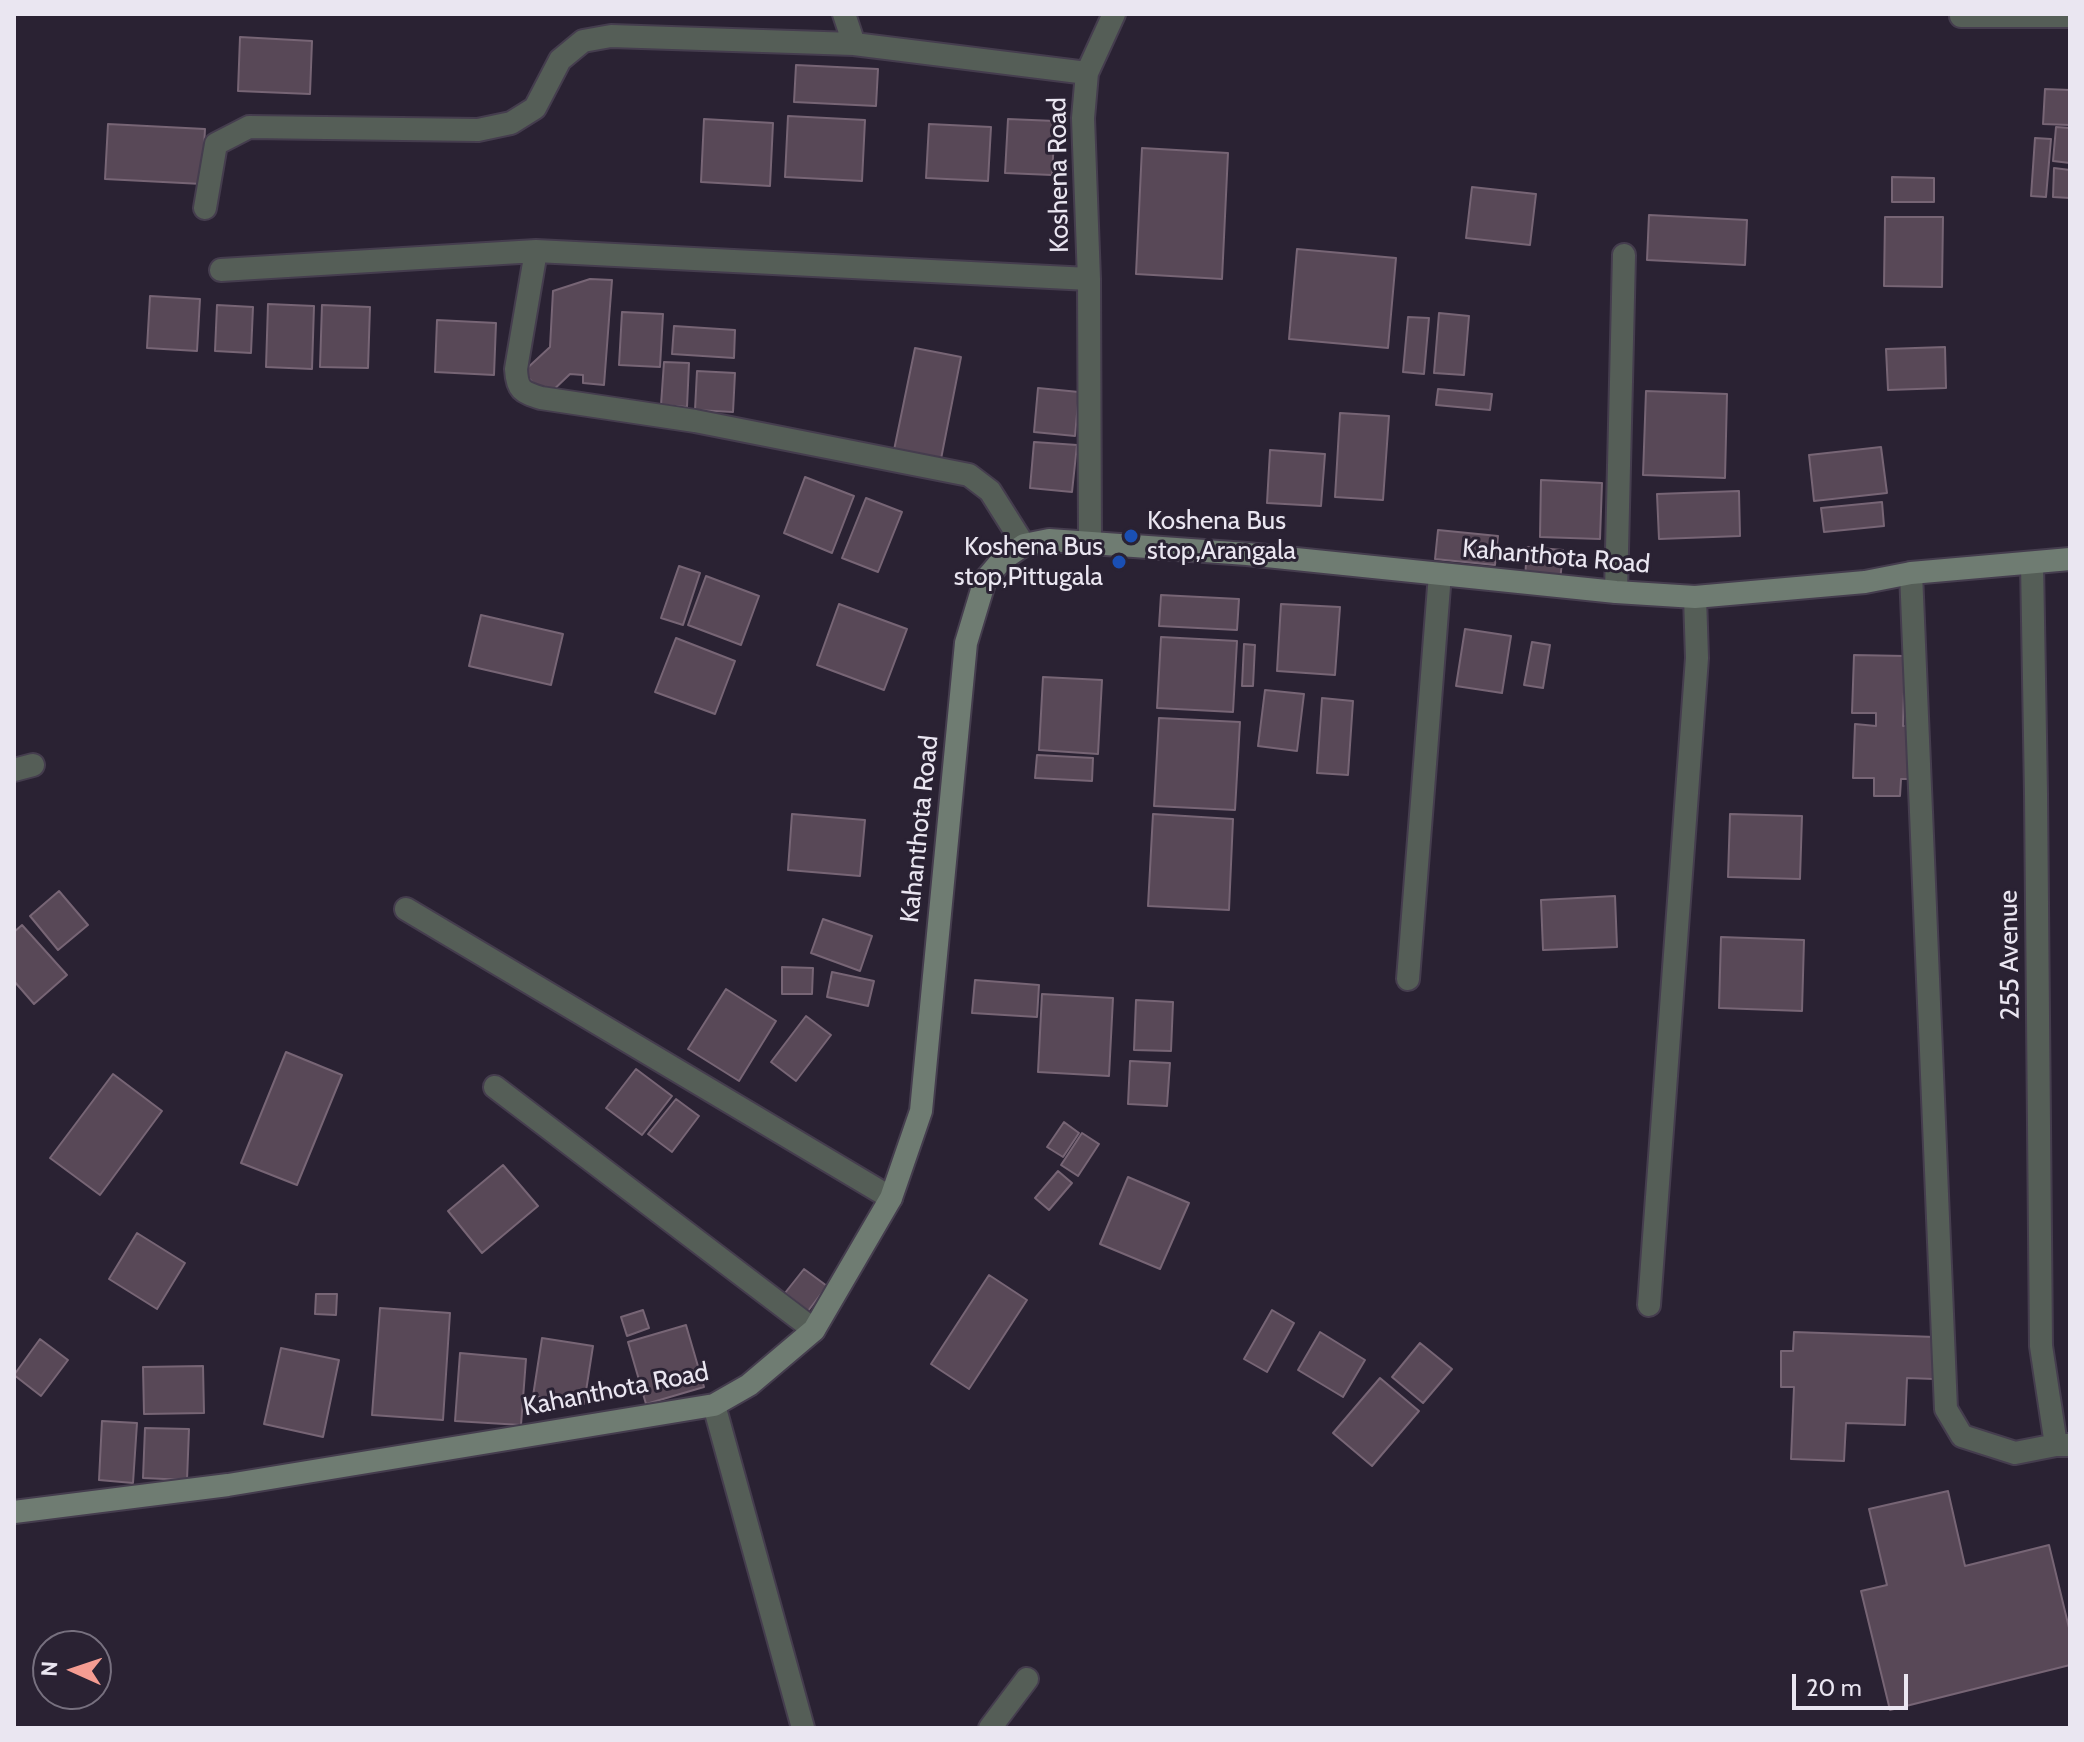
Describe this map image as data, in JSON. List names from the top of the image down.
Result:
{
  "streets": {
    "main road": ["Kahanthota Road"],
    "street": ["Koshena Road", "255 Avenue"]
  },
  "crossings": [
    ["Koshena Road", "Kahanthota Road"],
    ["Kahanthota Road", "255 Avenue"]
  ],
  "places": ["Koshena Bus stop,Arangala", "Koshena Bus stop,Pittugala"],
  "scale_bar": "20 m",
  "north": "left"
}
